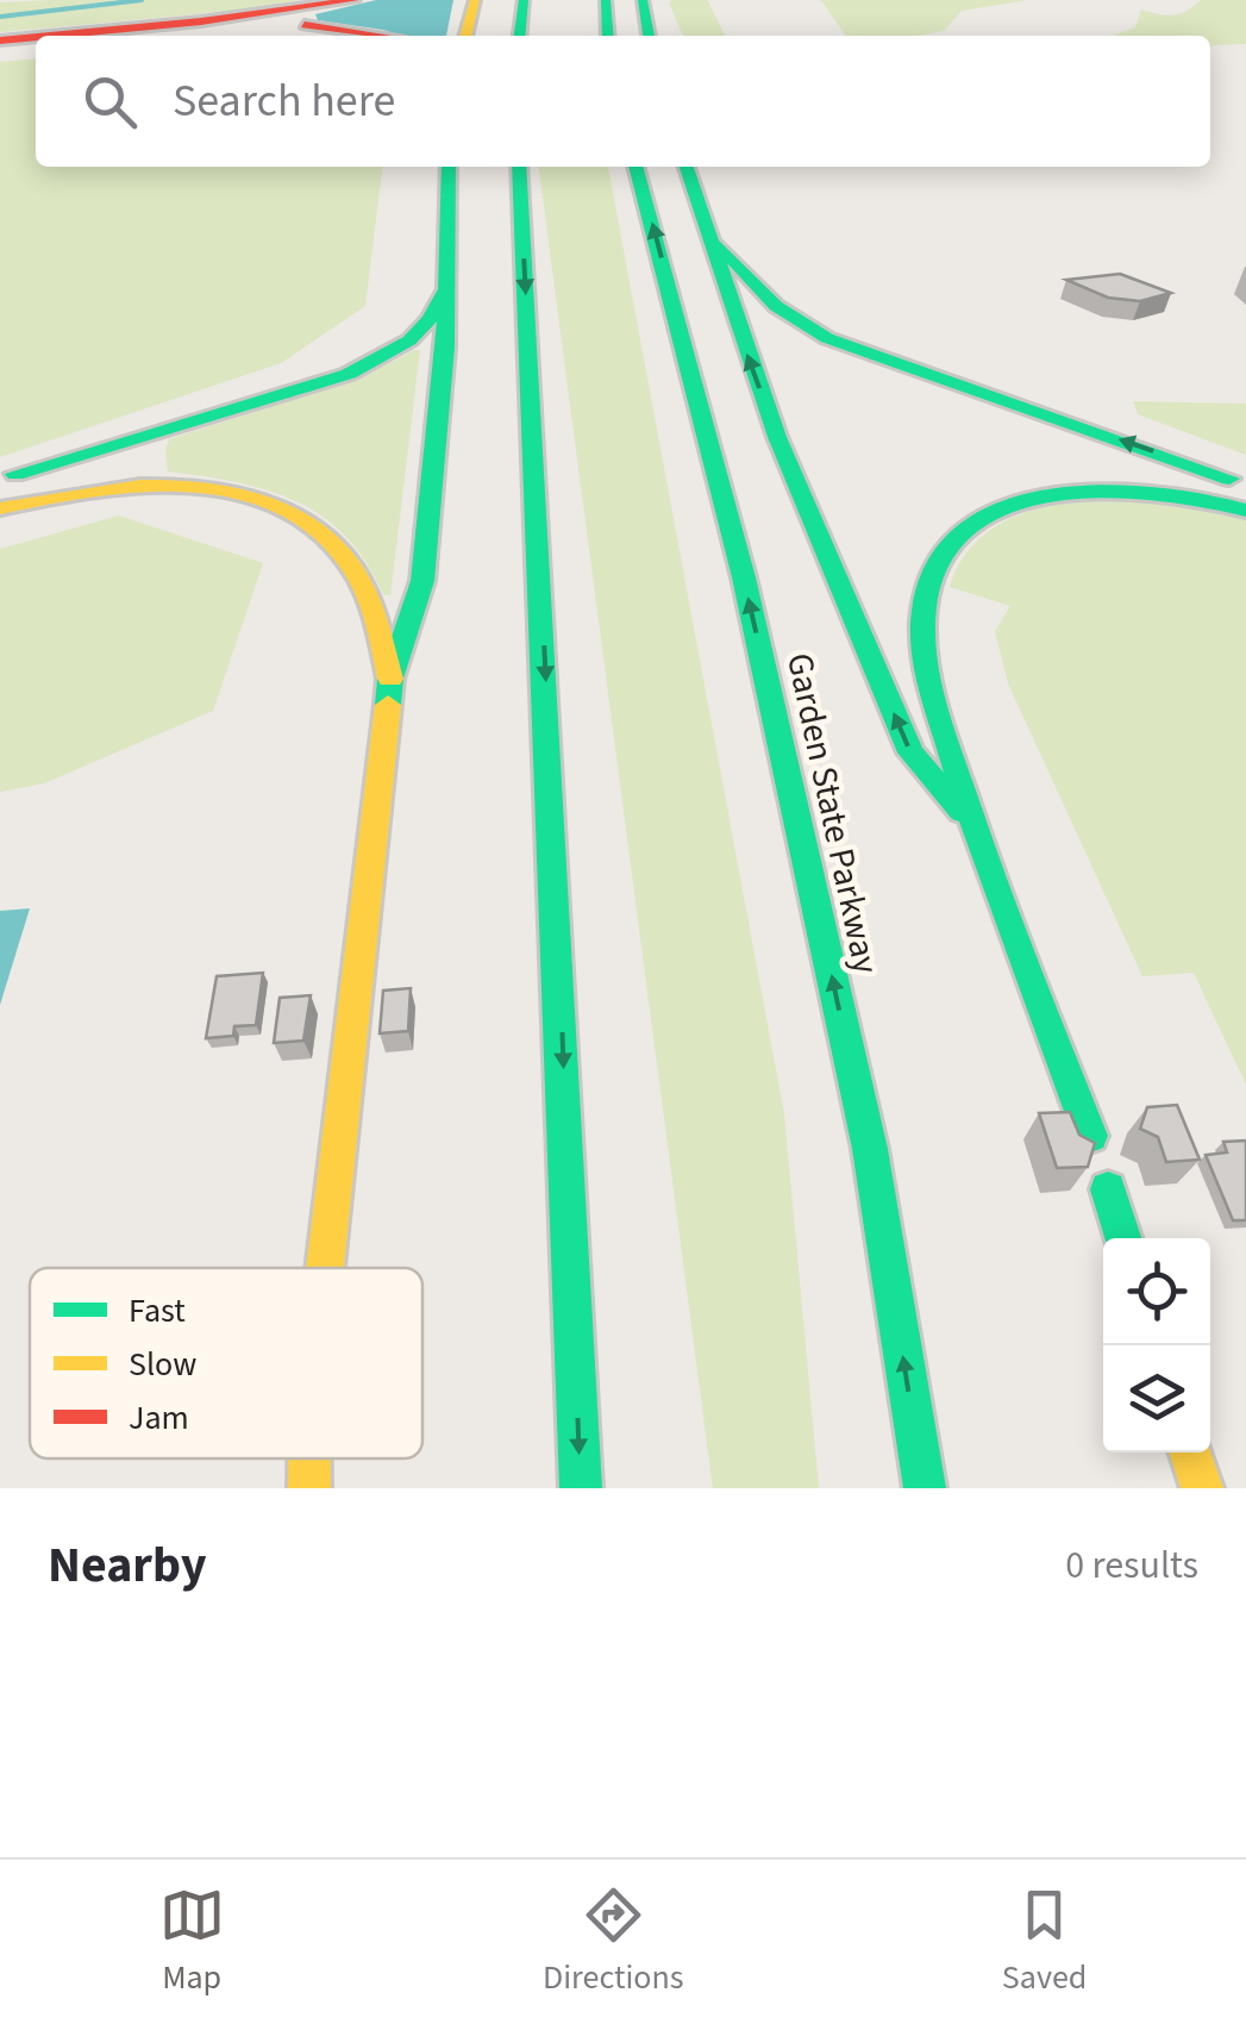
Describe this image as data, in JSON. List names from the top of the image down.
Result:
{
  "streets": {
    "highway": ["Garden State Parkway"]
  },
  "legend": ["Fast", "Slow", "Jam"],
  "page": {
    "search": "Search here",
    "heading": ["Nearby", "0 results"],
    "nav": ["Map", "Directions", "Saved"]
  }
}
